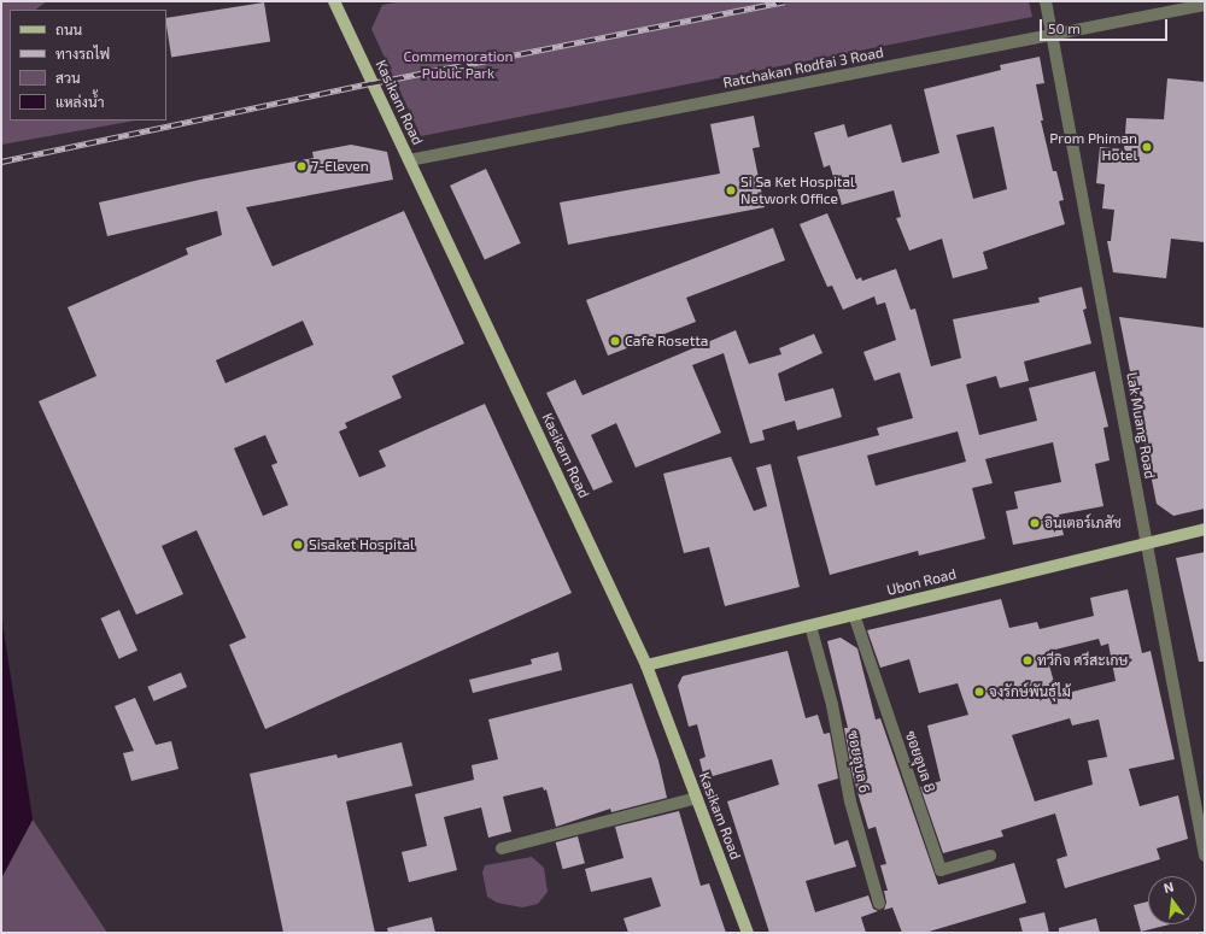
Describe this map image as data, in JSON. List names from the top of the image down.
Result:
{
  "streets": {
    "main road": ["Kasikam Road", "Ubon Road"],
    "street": [
      "Ratchakan Rodfai 3 Road",
      "Lak Muang Road",
      "ซอยอุบล 6",
      "ซอยอุบล 8"
    ]
  },
  "crossings": [
    ["Ratchakan Rodfai 3 Road", "Kasikam Road"],
    ["Ratchakan Rodfai 3 Road", "Lak Muang Road"],
    ["Kasikam Road", "Ubon Road"],
    ["Lak Muang Road", "Ubon Road"],
    ["Ubon Road", "ซอยอุบล 6"],
    ["Ubon Road", "ซอยอุบล 8"]
  ],
  "parks": ["Commemoration Public Park"],
  "places": [
    "Prom Phiman Hotel",
    "7-Eleven",
    "Si Sa Ket Hospital Network Office",
    "Cafe Rosetta",
    "อินเตอร์เภสัช",
    "Sisaket Hospital",
    "ทวีกิจ ศรีสะเกษ",
    "จงรักษ์พันธุ์ไม้"
  ],
  "legend": [
    "ถนน",
    "ทางรถไฟ",
    "สวน",
    "แหล่งน้ำ"
  ],
  "scale_bar": "50 m",
  "north": "top"
}
